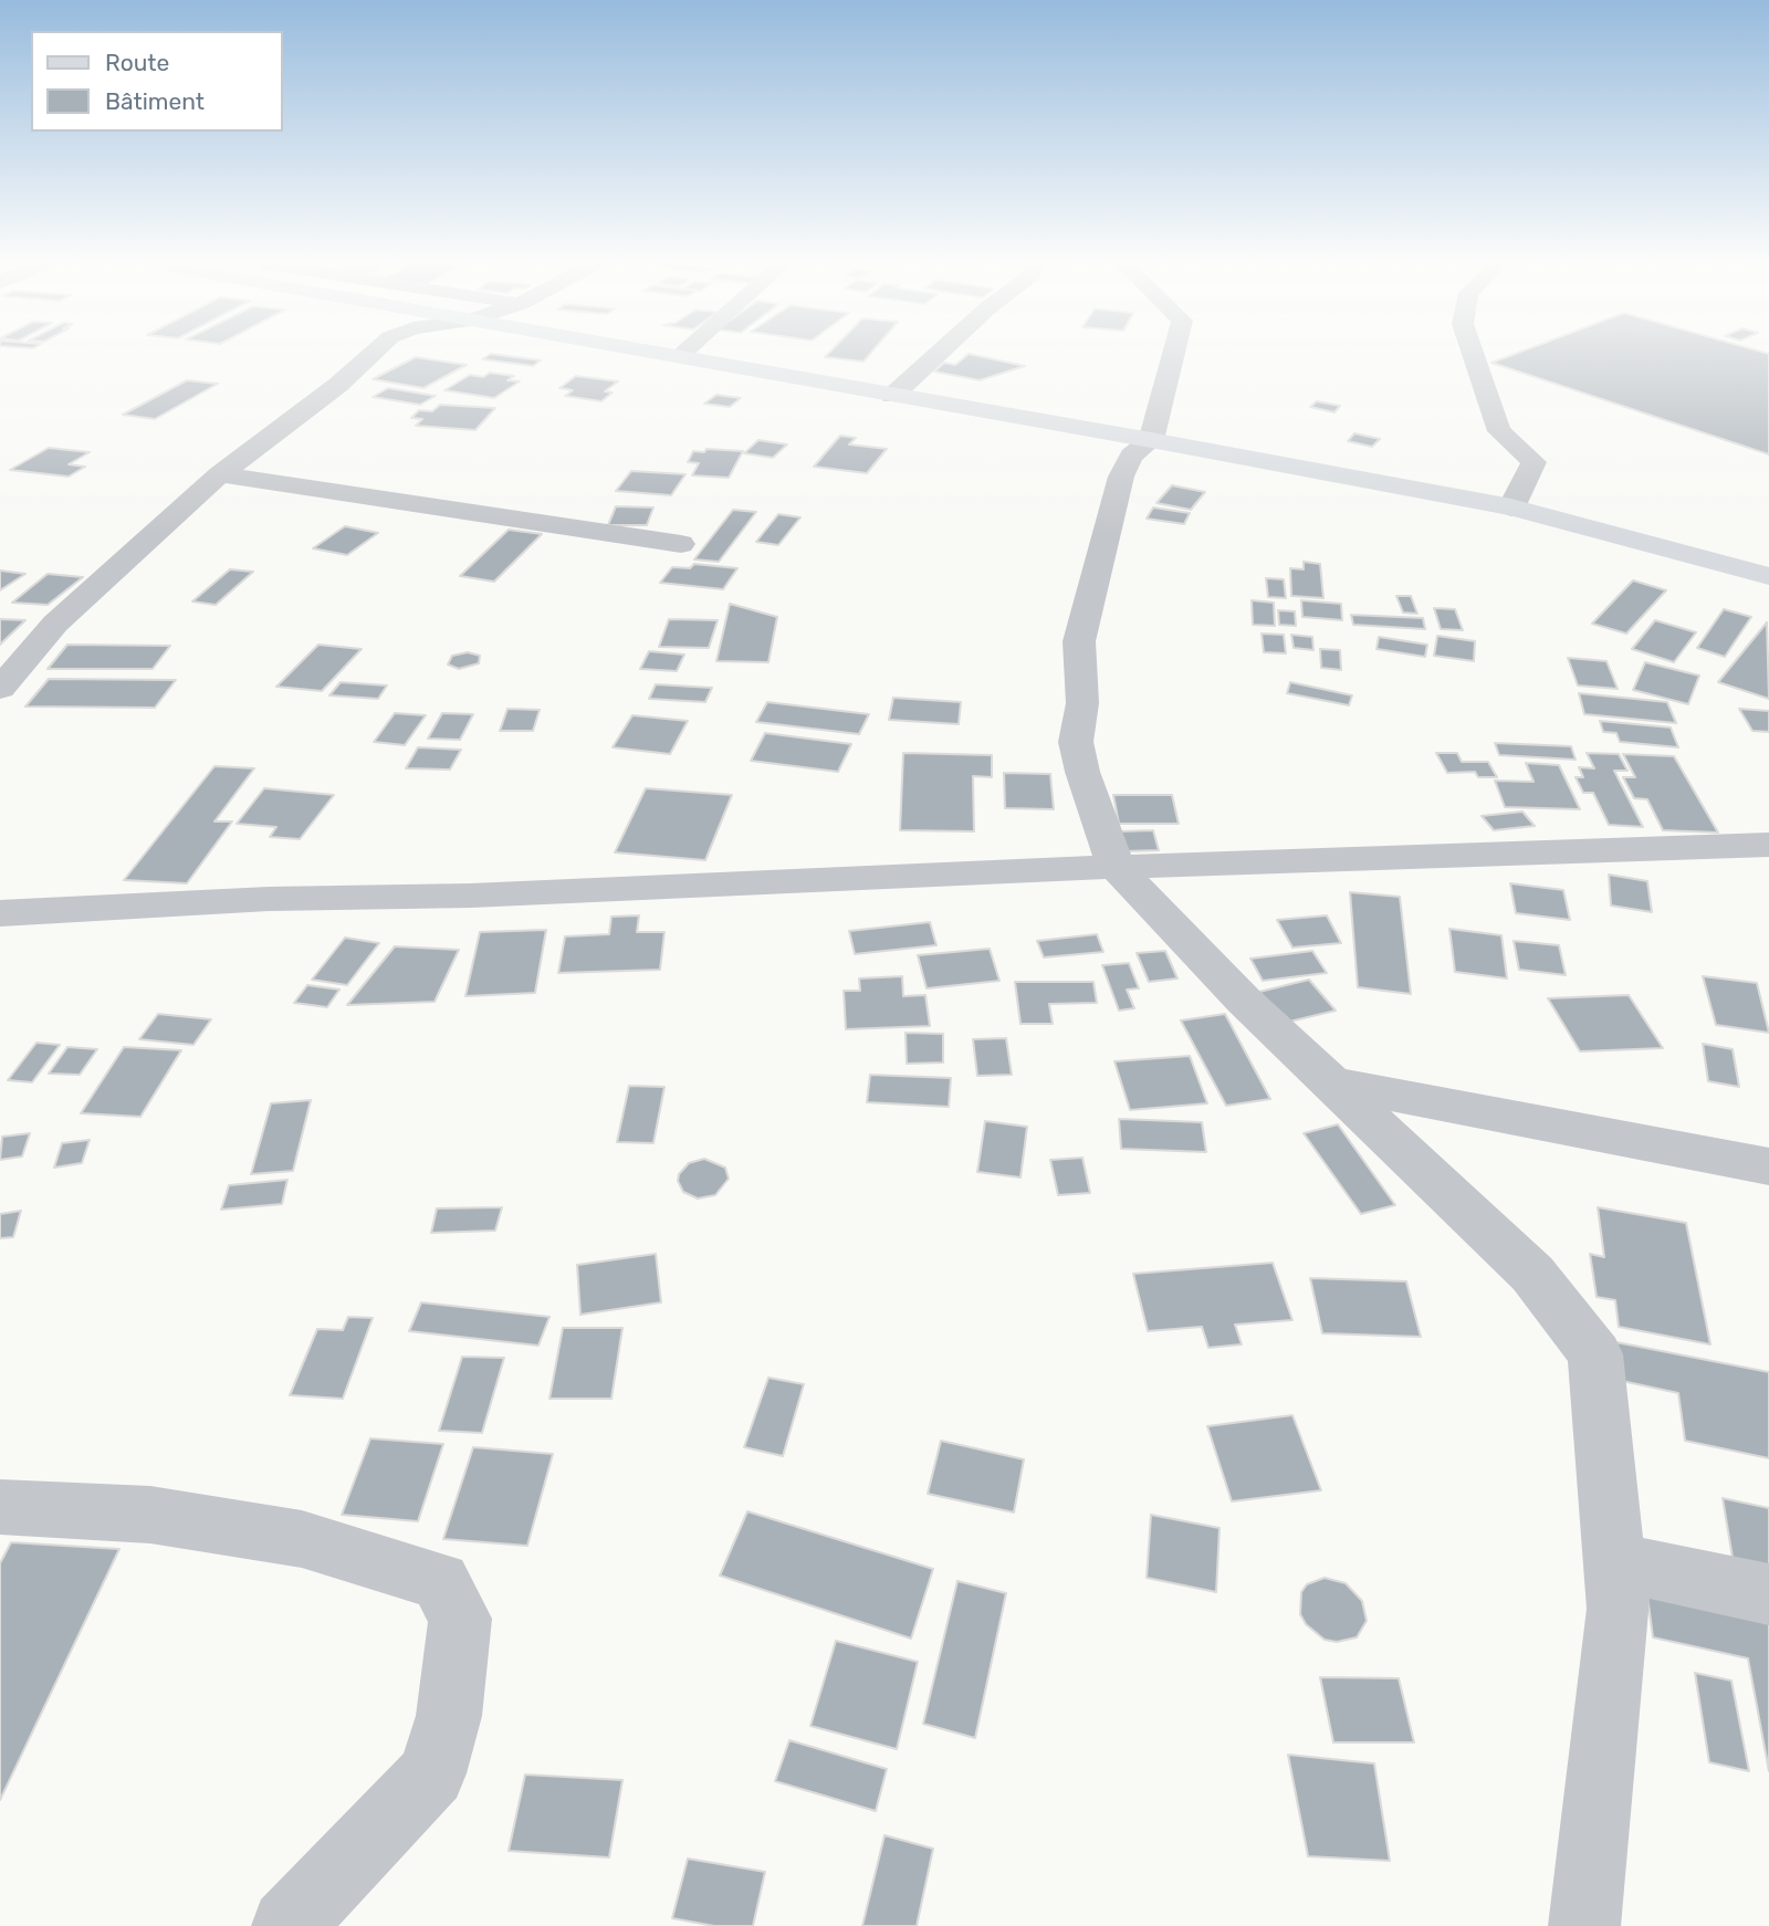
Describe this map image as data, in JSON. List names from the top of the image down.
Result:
{
  "legend": ["Route", "Bâtiment"]
}
